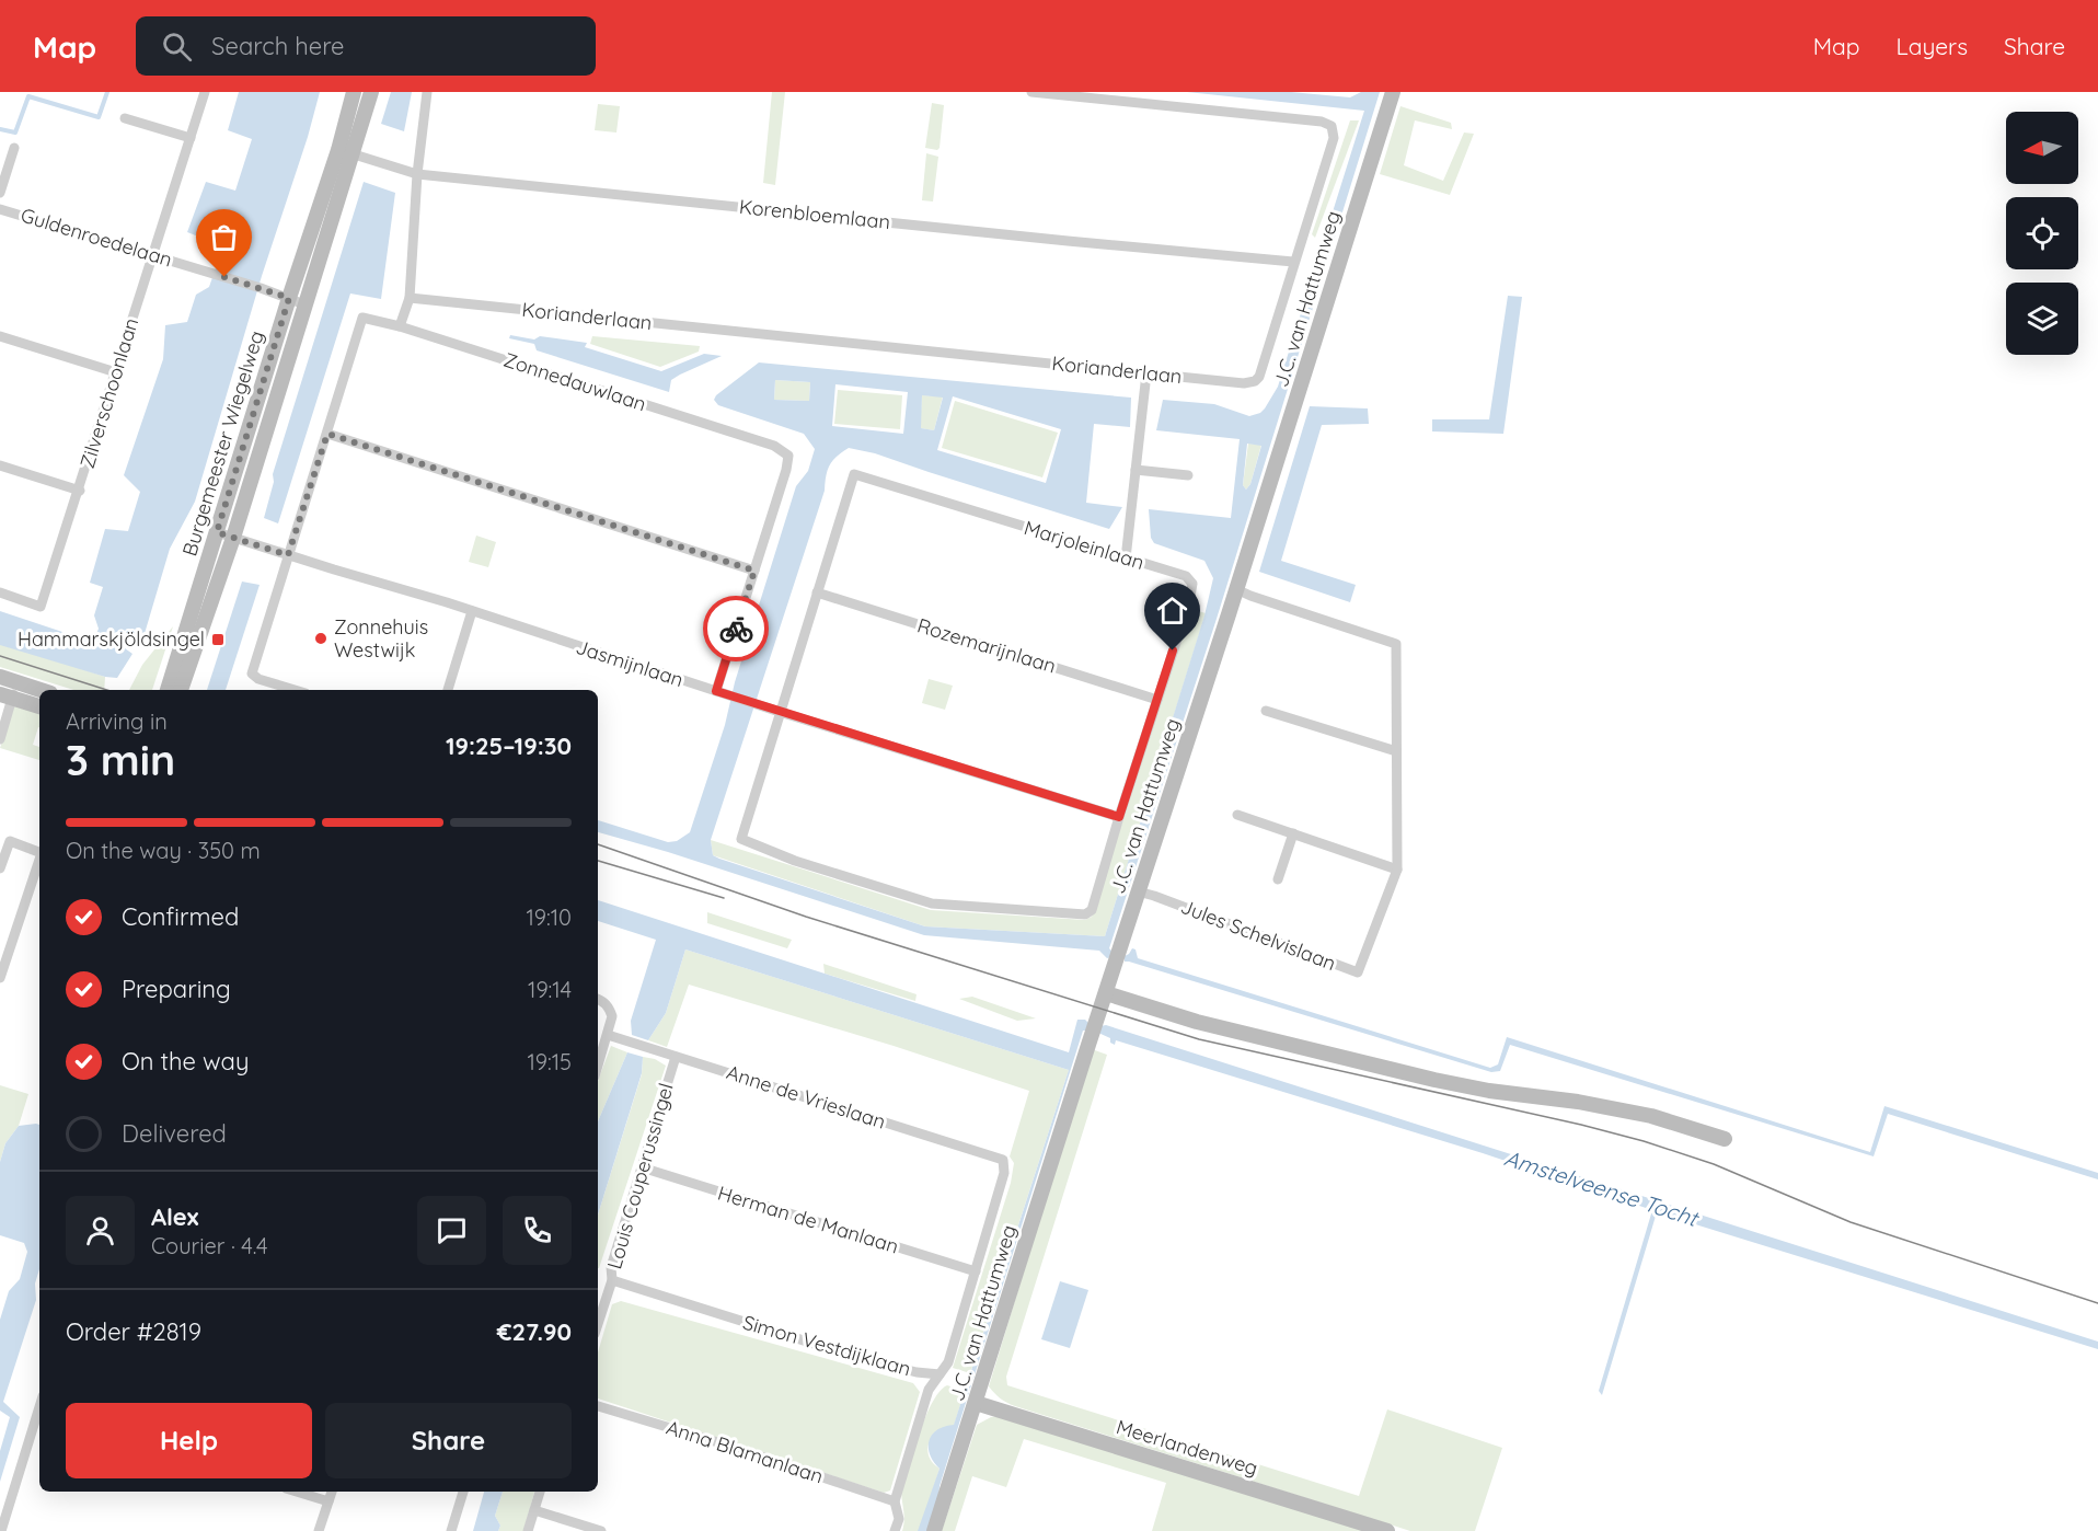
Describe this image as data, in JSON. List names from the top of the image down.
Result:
{
  "streets": {
    "street": [
      "Korenbloemlaan",
      "Guldenroedelaan",
      "J.C. van Hattumweg",
      "Korianderlaan",
      "Zonnedauwlaan",
      "Zilverschoonlaan",
      "Burgemeester Wiegelweg",
      "Marjoleinlaan",
      "Rozemarijnlaan",
      "Jasmijnlaan",
      "Jules Schelvislaan",
      "Anne de Vrieslaan",
      "Louis Couperussingel",
      "Herman de Manlaan",
      "Simon Vestdijklaan",
      "Meerlandenweg",
      "Anna Blamanlaan"
    ]
  },
  "crossings": [
    ["Korenbloemlaan", "Korianderlaan"],
    ["Korenbloemlaan", "Burgemeester Wiegelweg"],
    ["Guldenroedelaan", "Zilverschoonlaan"],
    ["Guldenroedelaan", "Burgemeester Wiegelweg"],
    ["J.C. van Hattumweg", "Jules Schelvislaan"],
    ["J.C. van Hattumweg", "Meerlandenweg"],
    ["Zonnedauwlaan", "Jasmijnlaan"],
    ["Burgemeester Wiegelweg", "Jasmijnlaan"],
    ["Marjoleinlaan", "Rozemarijnlaan"],
    ["Marjoleinlaan", "Jasmijnlaan"],
    ["Anne de Vrieslaan", "Louis Couperussingel"],
    ["Anne de Vrieslaan", "Simon Vestdijklaan"],
    ["Louis Couperussingel", "Herman de Manlaan"],
    ["Louis Couperussingel", "Simon Vestdijklaan"],
    ["Herman de Manlaan", "Simon Vestdijklaan"]
  ],
  "water": ["Amstelveense Tocht"],
  "places": {
    "other": ["Zonnehuis Westwijk"],
    "transit": ["Hammarskjöldsingel"]
  },
  "north": "left",
  "page": {
    "header": "Map",
    "search": "Search here",
    "nav": ["Map", "Layers", "Share"],
    "heading": ["3 min", "Arriving in", "19:25–19:30"],
    "panel": [
      "Alex",
      "Courier · 4.4",
      "Order #2819",
      "€27.90"
    ],
    "bar": "On the way · 350 m",
    "list": [
      ["Confirmed", "19:10"],
      ["Preparing", "19:14"],
      ["On the way", "19:15"],
      "Delivered"
    ],
    "buttons": ["Help", "Share"]
  }
}
